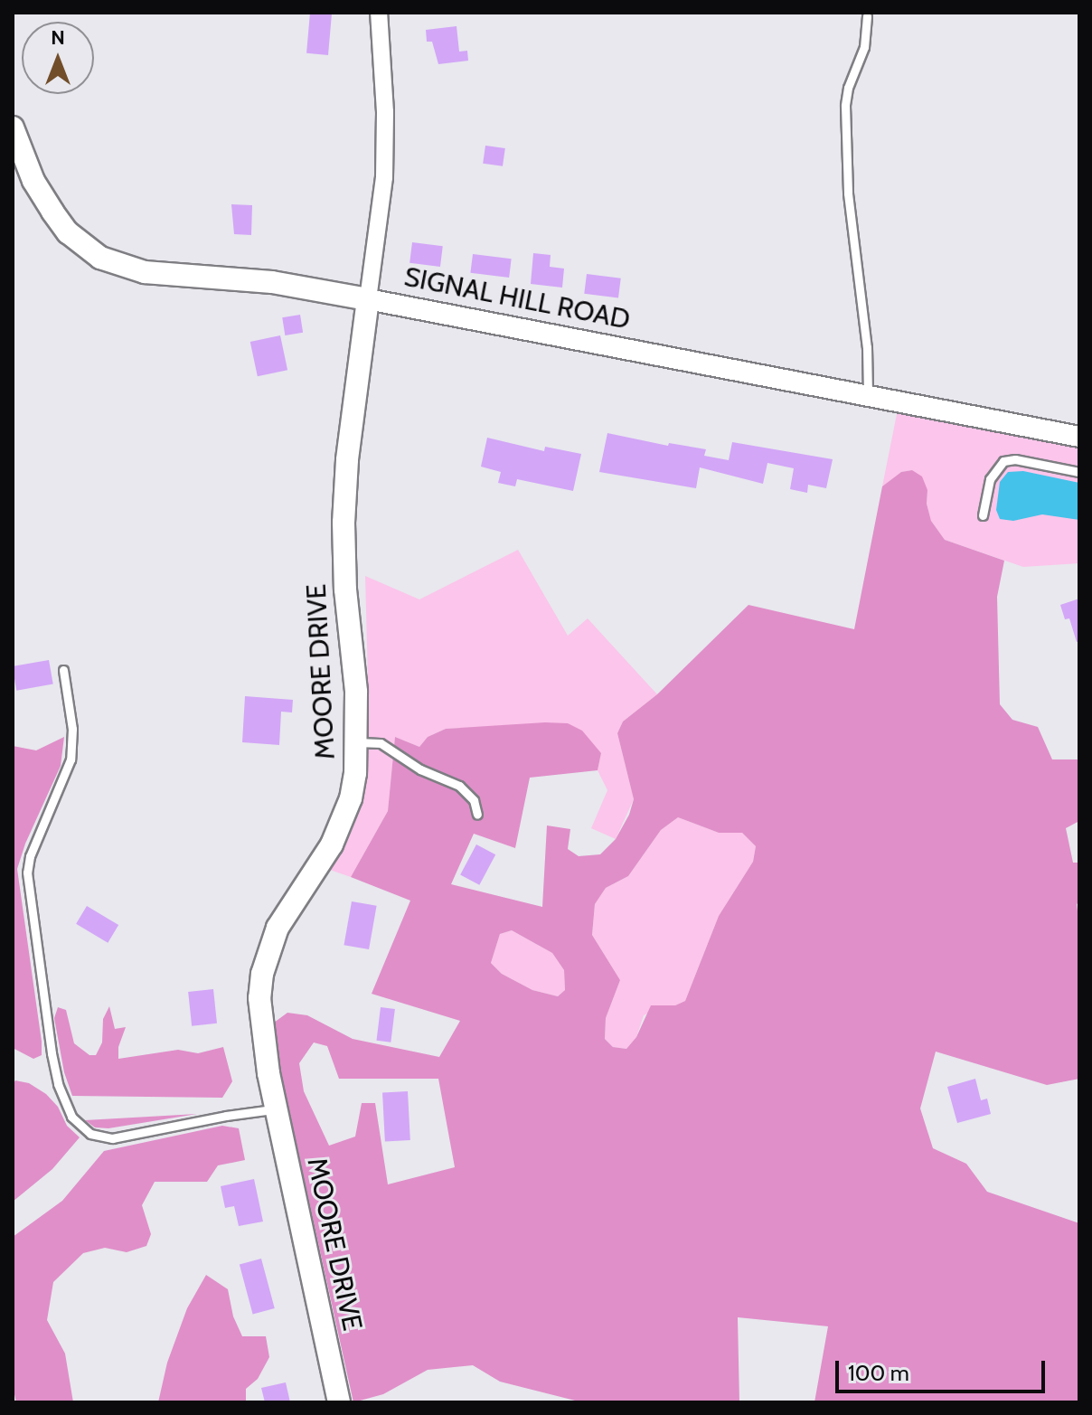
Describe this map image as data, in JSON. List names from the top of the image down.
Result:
{
  "streets": {
    "main road": ["SIGNAL HILL ROAD", "MOORE DRIVE"]
  },
  "crossings": [
    ["SIGNAL HILL ROAD", "MOORE DRIVE"]
  ],
  "scale_bar": "100 m",
  "north": "top"
}
